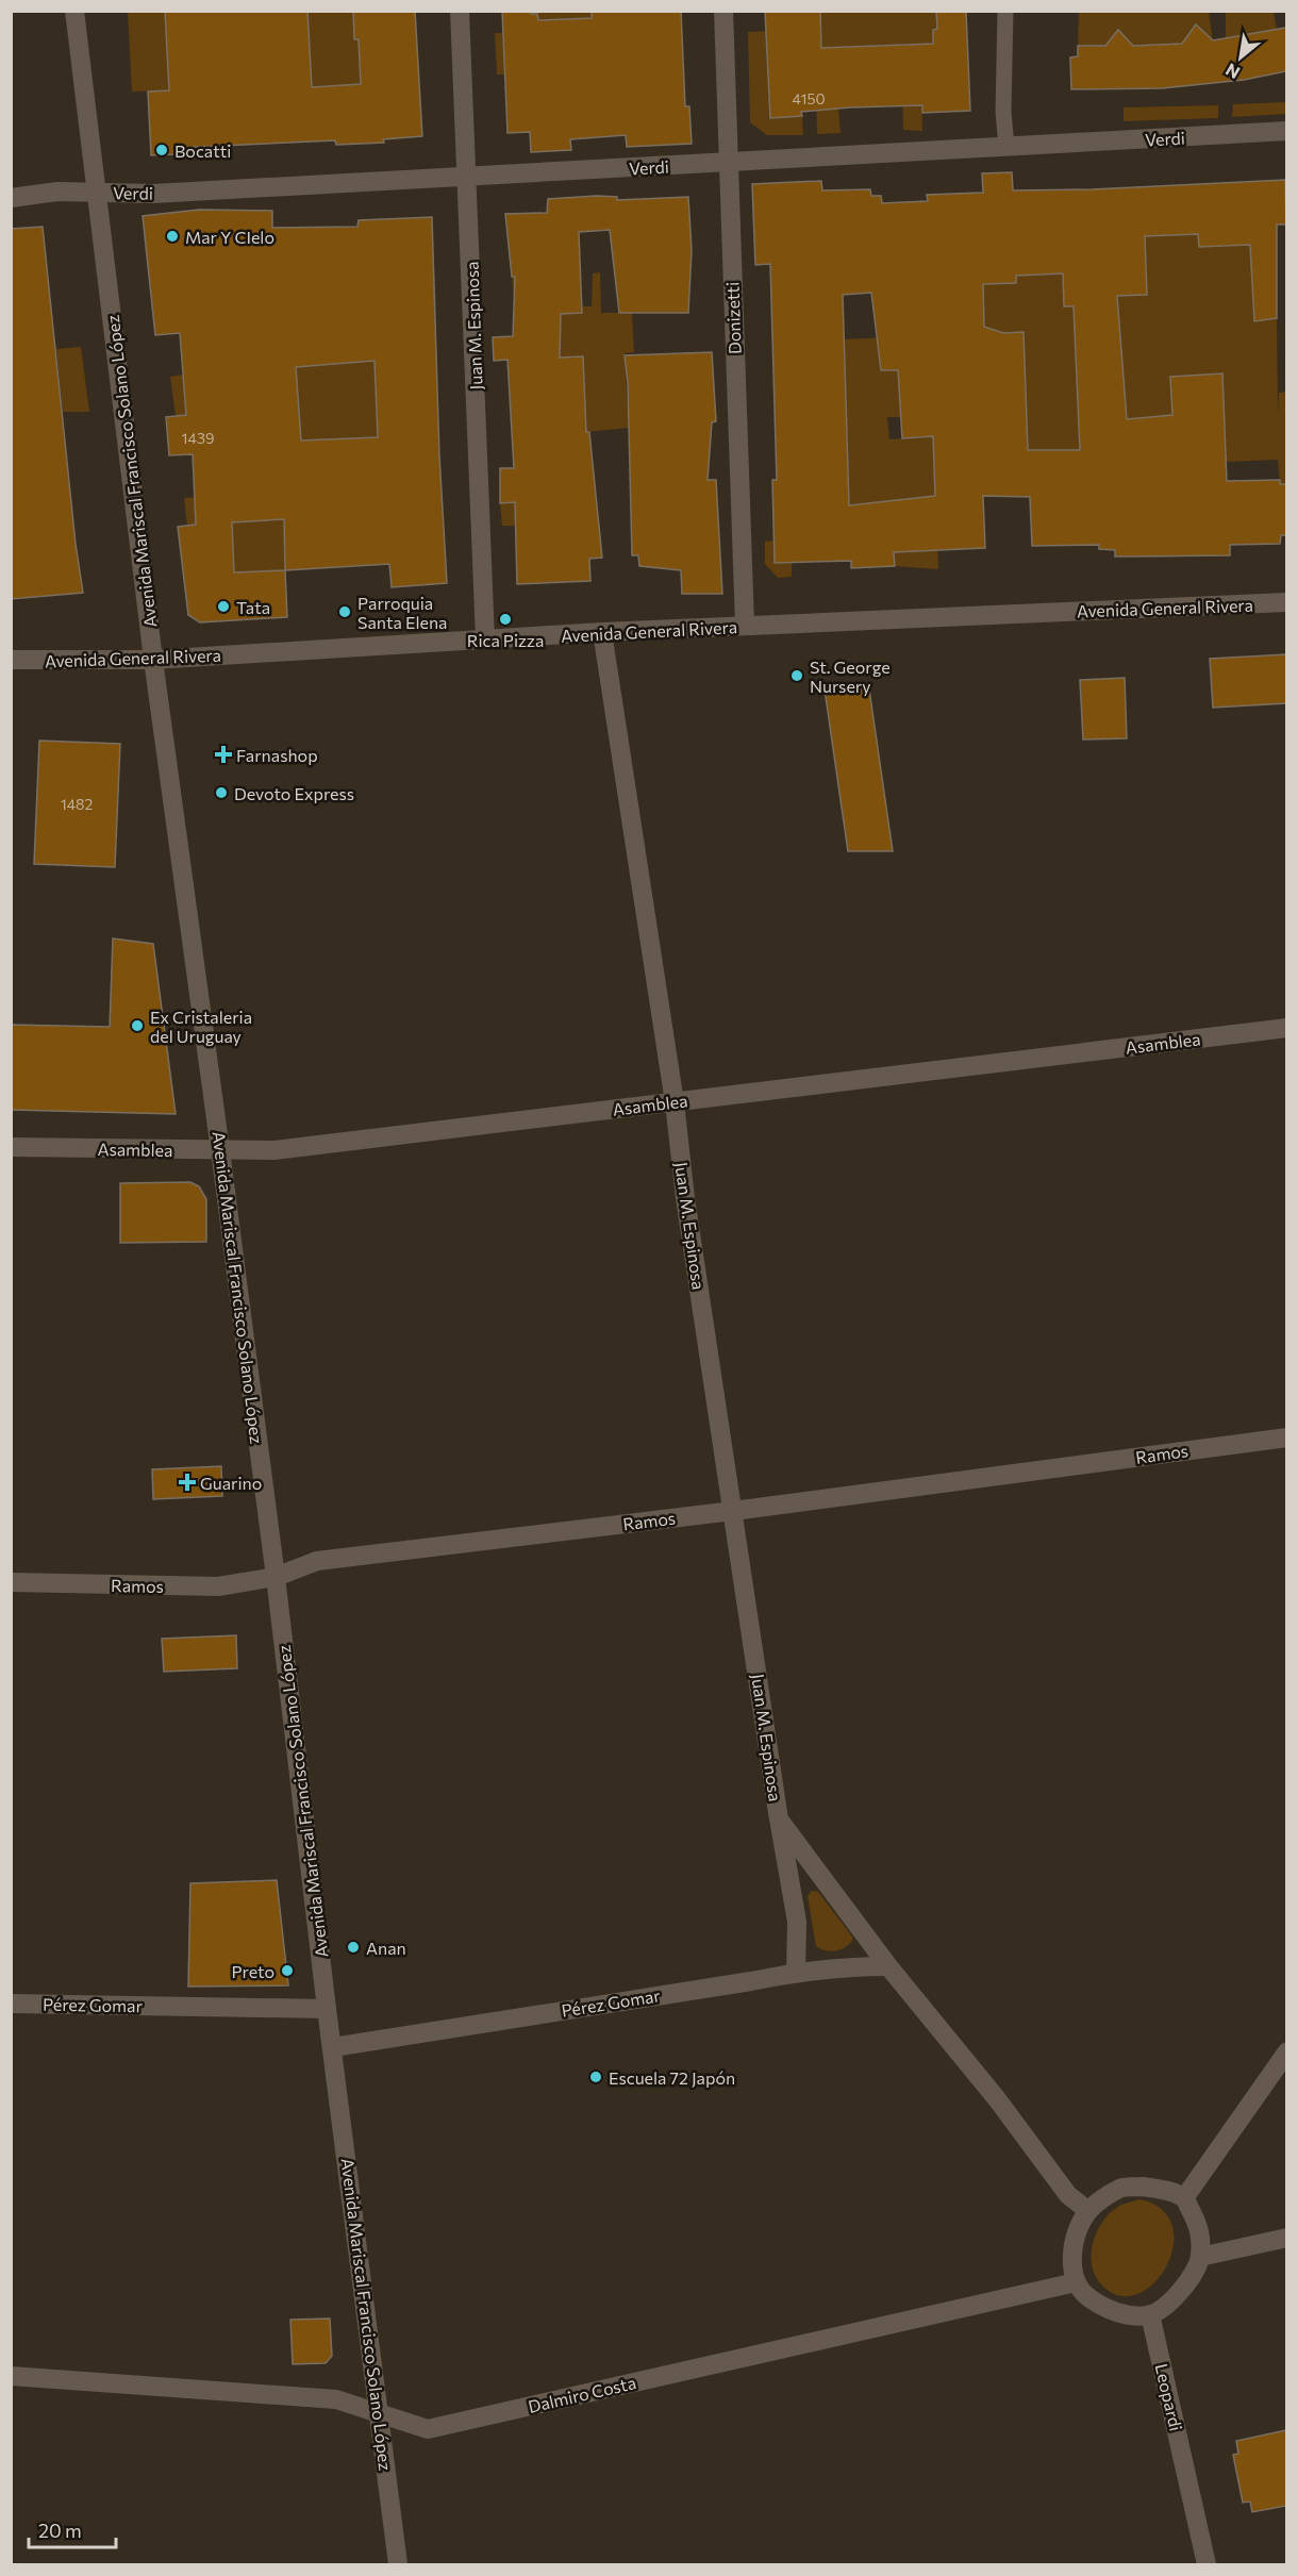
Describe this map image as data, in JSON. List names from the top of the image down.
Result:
{
  "streets": {
    "street": [
      "Verdi",
      "Donizetti",
      "Juan M. Espinosa",
      "Avenida Mariscal Francisco Solano López",
      "Avenida General Rivera",
      "Asamblea",
      "Ramos",
      "Pérez Gomar",
      "Dalmiro Costa",
      "Leopardi"
    ]
  },
  "crossings": [
    ["Verdi", "Donizetti"],
    ["Verdi", "Juan M. Espinosa"],
    ["Verdi", "Avenida Mariscal Francisco Solano López"],
    ["Donizetti", "Avenida General Rivera"],
    ["Juan M. Espinosa", "Avenida General Rivera"],
    ["Juan M. Espinosa", "Asamblea"],
    ["Juan M. Espinosa", "Ramos"],
    ["Juan M. Espinosa", "Pérez Gomar"],
    ["Juan M. Espinosa", "Dalmiro Costa"],
    ["Juan M. Espinosa", "Leopardi"],
    ["Avenida Mariscal Francisco Solano López", "Avenida General Rivera"],
    ["Avenida Mariscal Francisco Solano López", "Asamblea"],
    ["Avenida Mariscal Francisco Solano López", "Ramos"],
    ["Avenida Mariscal Francisco Solano López", "Pérez Gomar"],
    ["Avenida Mariscal Francisco Solano López", "Dalmiro Costa"],
    ["Dalmiro Costa", "Leopardi"]
  ],
  "places": {
    "other": [
      "Bocatti",
      "Mar Y CIelo",
      "Tata",
      "Parroquia Santa Elena",
      "Rica Pizza",
      "St. George Nursery",
      "Devoto Express",
      "Ex Cristaleria del Uruguay",
      "Anan",
      "Preto",
      "Escuela 72 Japón"
    ],
    "health": ["Farnashop", "Guarino"]
  },
  "house_numbers": ["4150", "1439", "1482"],
  "scale_bar": "20 m",
  "north": "bottom left"
}
